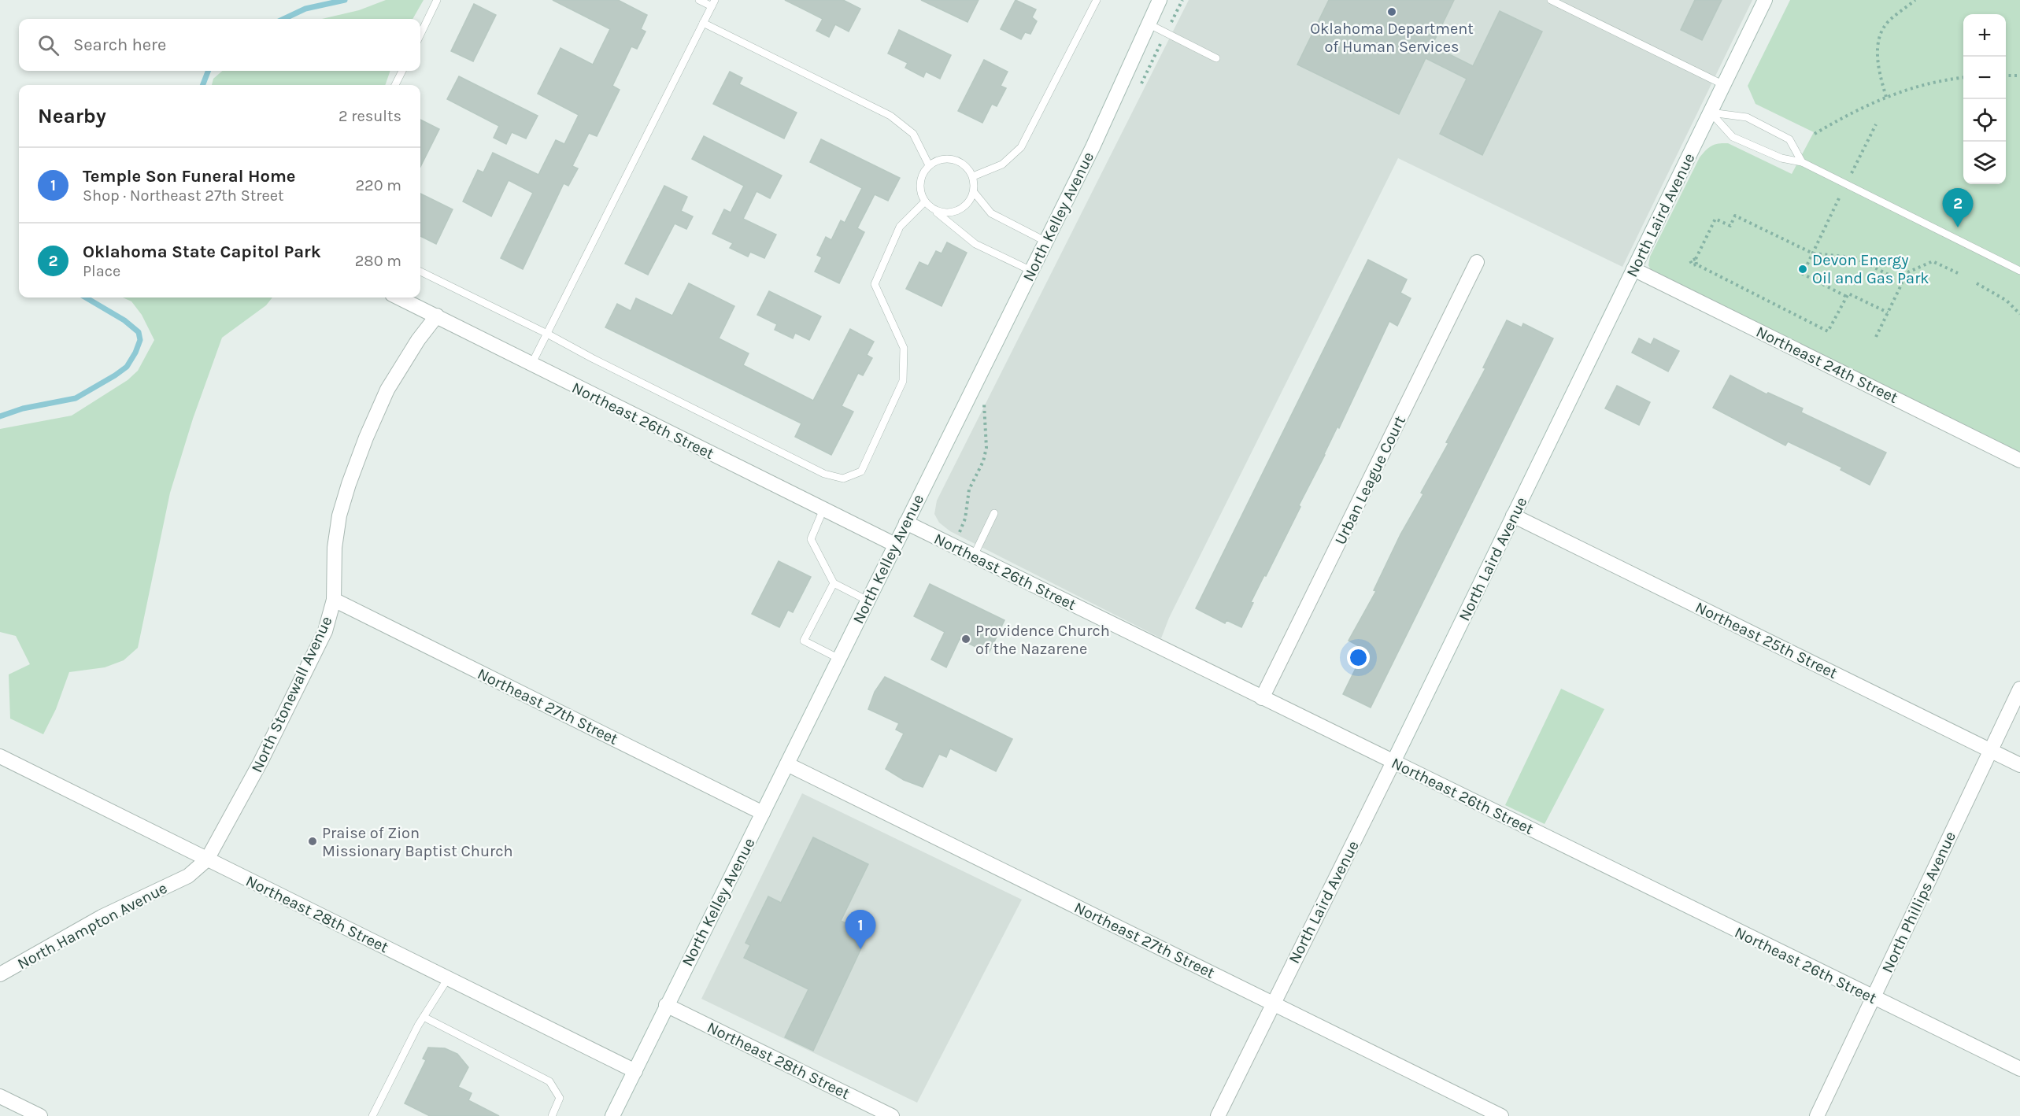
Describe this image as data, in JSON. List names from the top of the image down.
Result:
{
  "streets": {
    "street": [
      "North Laird Avenue",
      "North Kelley Avenue",
      "Northeast 24th Street",
      "Northeast 26th Street",
      "Urban League Court",
      "Northeast 25th Street",
      "North Stonewall Avenue",
      "Northeast 27th Street",
      "North Phillips Avenue",
      "Northeast 28th Street",
      "North Hampton Avenue"
    ]
  },
  "crossings": [
    ["North Laird Avenue", "Northeast 24th Street"],
    ["North Laird Avenue", "Northeast 26th Street"],
    ["North Laird Avenue", "Northeast 25th Street"],
    ["North Laird Avenue", "Northeast 27th Street"],
    ["North Kelley Avenue", "Northeast 26th Street"],
    ["North Kelley Avenue", "Northeast 27th Street"],
    ["North Kelley Avenue", "Northeast 28th Street"],
    ["Northeast 26th Street", "Urban League Court"],
    ["Northeast 26th Street", "North Stonewall Avenue"],
    ["Northeast 26th Street", "North Phillips Avenue"],
    ["Northeast 25th Street", "North Phillips Avenue"],
    ["North Stonewall Avenue", "Northeast 27th Street"],
    ["North Stonewall Avenue", "Northeast 28th Street"],
    ["North Stonewall Avenue", "North Hampton Avenue"],
    ["Northeast 28th Street", "North Hampton Avenue"]
  ],
  "places": [
    "Oklahoma Department of Human Services",
    "Devon Energy Oil and Gas Park",
    "Providence Church of the Nazarene",
    "Praise of Zion Missionary Baptist Church"
  ],
  "page": {
    "map_buttons": ["+", "−"],
    "search": "Search here",
    "heading": ["Nearby", "2 results"],
    "list": [
      {
        "mark": "1",
        "name": "Temple Son Funeral Home",
        "note": "Shop · Northeast 27th Street",
        "value": "220 m"
      },
      {
        "mark": "2",
        "name": "Oklahoma State Capitol Park",
        "note": "Place",
        "value": "280 m"
      }
    ],
    "pins": ["2", "1"]
  }
}
